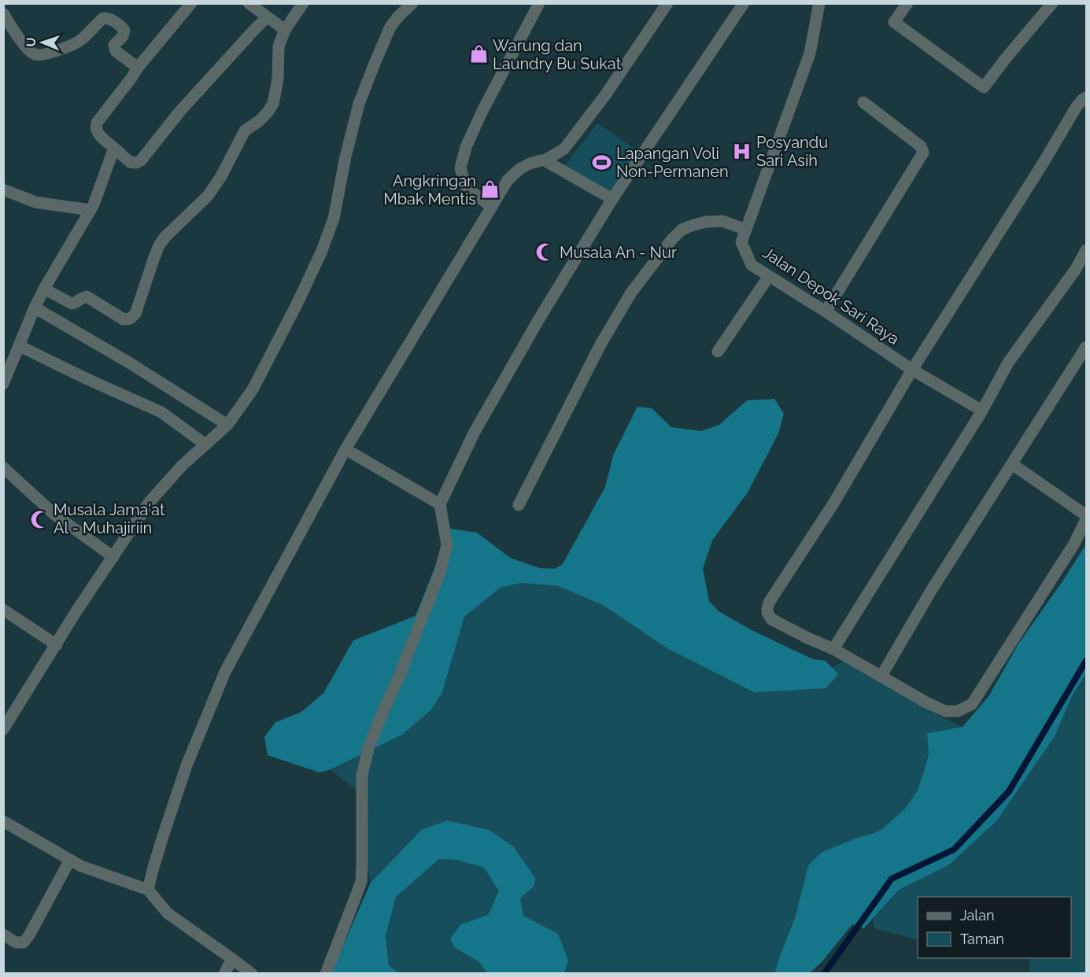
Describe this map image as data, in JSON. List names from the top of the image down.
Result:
{
  "streets": {
    "street": ["Jalan Depok Sari Raya"]
  },
  "places": {
    "shop": ["Warung dan Laundry Bu Sukat", "Angkringan Mbak Mentis"],
    "hospital": ["Posyandu Sari Asih"],
    "sports": ["Lapangan Voli Non-Permanen"],
    "mosque": ["Musala An - Nur", "Musala Jama'at Al - Muhajiriin"]
  },
  "legend": ["Jalan", "Taman"],
  "north": "left"
}
